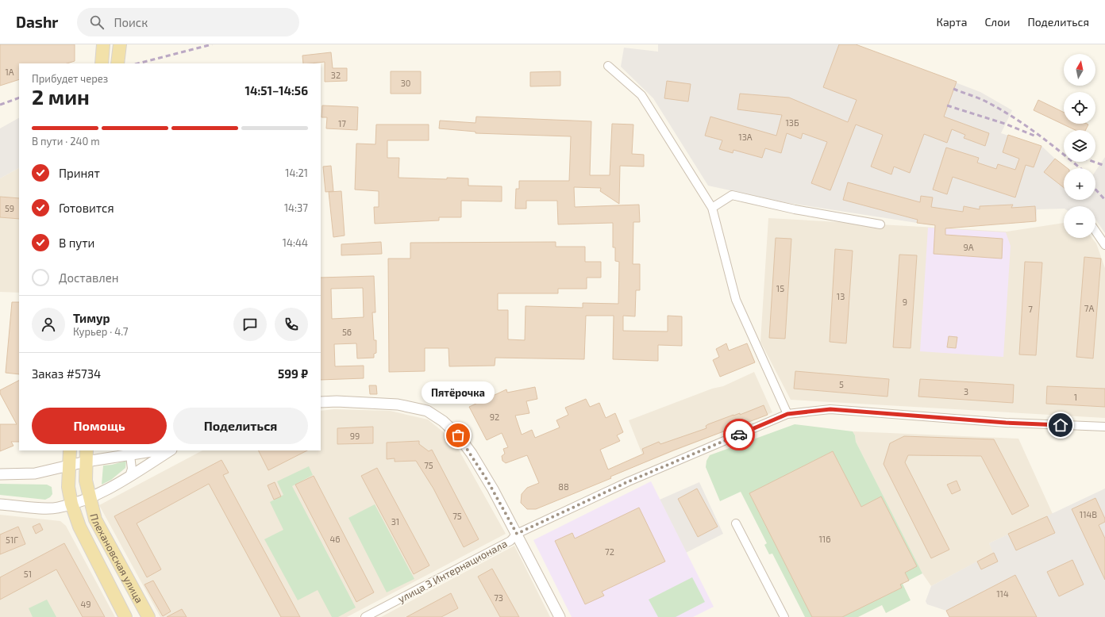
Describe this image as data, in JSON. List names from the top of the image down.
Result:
{
  "streets": {
    "main road": ["Плехановская улица"],
    "street": ["улица 3 Интернационала"]
  },
  "places": ["Пятёрочка"],
  "house_numbers": [
    "1А",
    "32",
    "30",
    "13Б",
    "17",
    "13А",
    "59",
    "9А",
    "15",
    "13",
    "9",
    "7А",
    "7",
    "56",
    "5",
    "3",
    "1",
    "92",
    "99",
    "75",
    "88",
    "114В",
    "75",
    "31",
    "46",
    "116",
    "51Г",
    "72",
    "51",
    "114",
    "73",
    "49"
  ],
  "north": "top",
  "page": {
    "header": "Dashr",
    "search": "Поиск",
    "nav": ["Карта", "Слои", "Поделиться"],
    "map_buttons": ["+", "−"],
    "heading": ["2 мин", "Прибудет через", "14:51–14:56"],
    "panel": [
      "Тимур",
      "Курьер · 4.7",
      "Заказ #5734",
      "599 ₽"
    ],
    "bar": "В пути · 240 m",
    "list": [
      ["Принят", "14:21"],
      ["Готовится", "14:37"],
      ["В пути", "14:44"],
      "Доставлен"
    ],
    "bubble": "Пятёрочка",
    "buttons": ["Помощь", "Поделиться"]
  }
}
